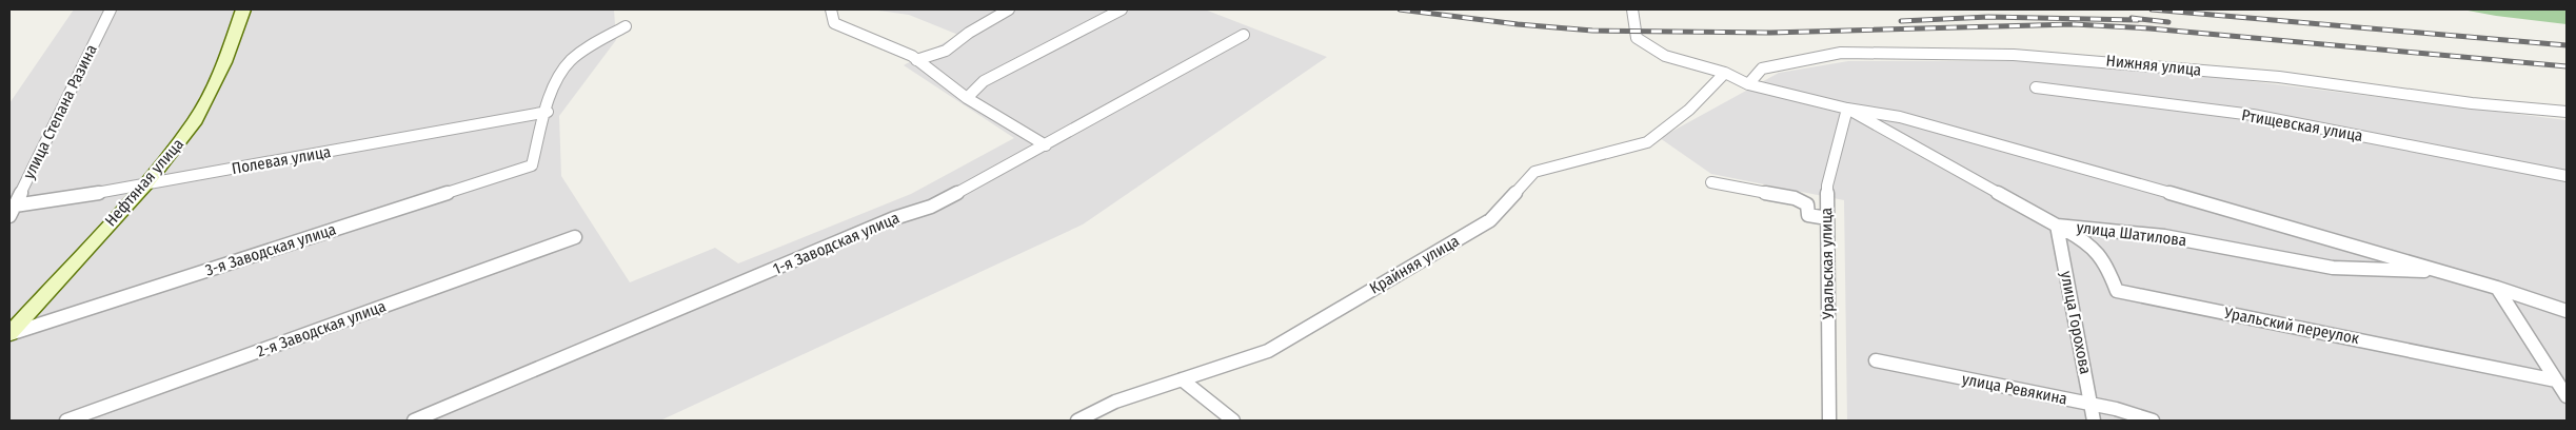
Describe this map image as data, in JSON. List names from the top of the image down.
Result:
{
  "streets": {
    "main road": ["Нефтяная улица"],
    "street": [
      "Нижняя улица",
      "улица Степана Разина",
      "Ртищевская улица",
      "Полевая улица",
      "улица Шатилова",
      "1-я Заводская улица",
      "3-я Заводская улица",
      "Уральская улица",
      "Крайняя улица",
      "улица Горохова",
      "Уральский переулок",
      "2-я Заводская улица",
      "улица Ревякина"
    ]
  },
  "crossings": [
    ["Нижняя улица", "улица Шатилова"],
    ["улица Степана Разина", "Полевая улица"],
    ["Полевая улица", "Нефтяная улица"],
    ["Полевая улица", "3-я Заводская улица"],
    ["Нефтяная улица", "3-я Заводская улица"],
    ["улица Шатилова", "Уральская улица"],
    ["улица Шатилова", "Крайняя улица"],
    ["улица Шатилова", "улица Горохова"],
    ["улица Шатилова", "Уральский переулок"],
    ["улица Горохова", "Уральский переулок"],
    ["улица Горохова", "улица Ревякина"]
  ]
}
